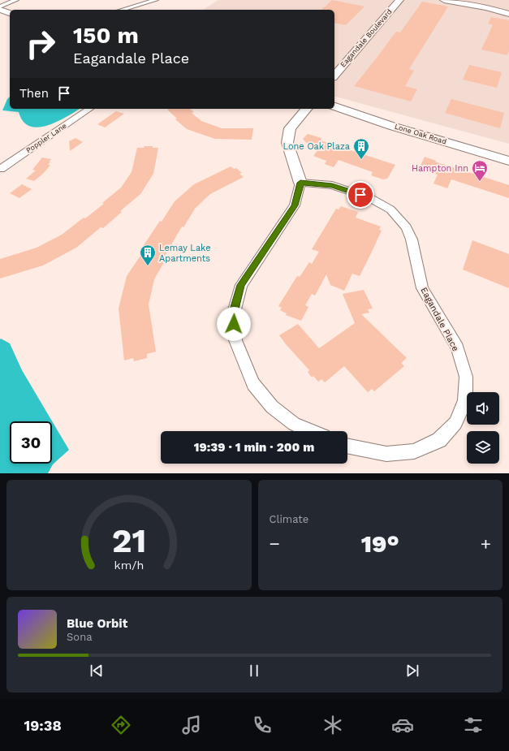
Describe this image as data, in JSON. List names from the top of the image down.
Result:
{
  "streets": {
    "street": [
      "Eagandale Boulevard",
      "Lone Oak Road",
      "Poppler Lane",
      "Eagandale Place"
    ]
  },
  "places": {
    "building": ["Lone Oak Plaza", "Lemay Lake Apartments"],
    "hotel": ["Hampton Inn"]
  },
  "page": {
    "turn": ["150 m", "Eagandale Place"],
    "then": "Then",
    "limit": "30",
    "trip": "19:39 · 1 min · 200 m",
    "tile": "Climate",
    "heat": ["−", "19°", "+"],
    "song": ["Blue Orbit", "Sona"],
    "tabs": "19:38",
    "gauge": ["21", "km/h"]
  }
}
